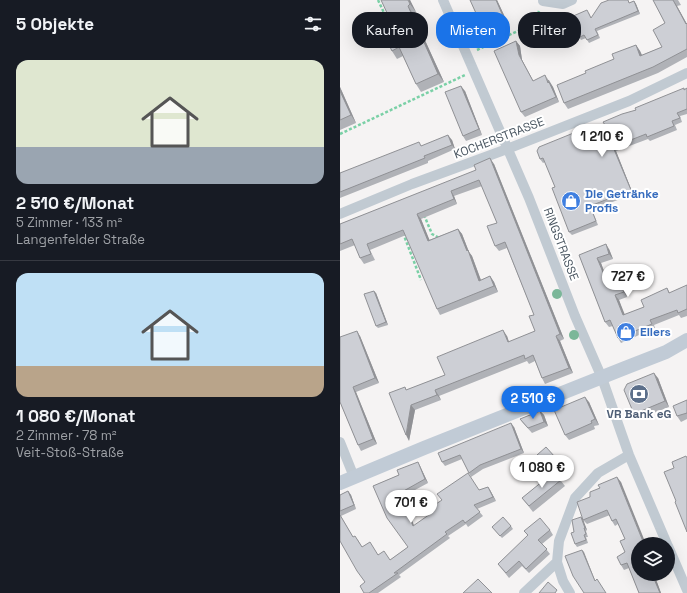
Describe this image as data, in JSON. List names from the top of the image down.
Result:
{
  "streets": {
    "street": ["KOCHERSTRASSE", "RINGSTRASSE"]
  },
  "crossings": [
    ["KOCHERSTRASSE", "RINGSTRASSE"]
  ],
  "places": {
    "shop": ["Die Getränke Profis", "Eilers"],
    "bank": ["VR Bank eG"]
  },
  "page": {
    "heading": "5 Objekte",
    "chip": ["Kaufen", "Mieten", "Filter"],
    "list": [
      {
        "name": "2 510 €/Monat",
        "note": "5 Zimmer · 133 m² · Langenfelder Straße"
      },
      {
        "name": "1 080 €/Monat",
        "note": "2 Zimmer · 78 m² · Veit-Stoß-Straße"
      }
    ],
    "price": [
      "1 210 €",
      "727 €",
      "2 510 €",
      "1 080 €",
      "701 €"
    ]
  }
}
